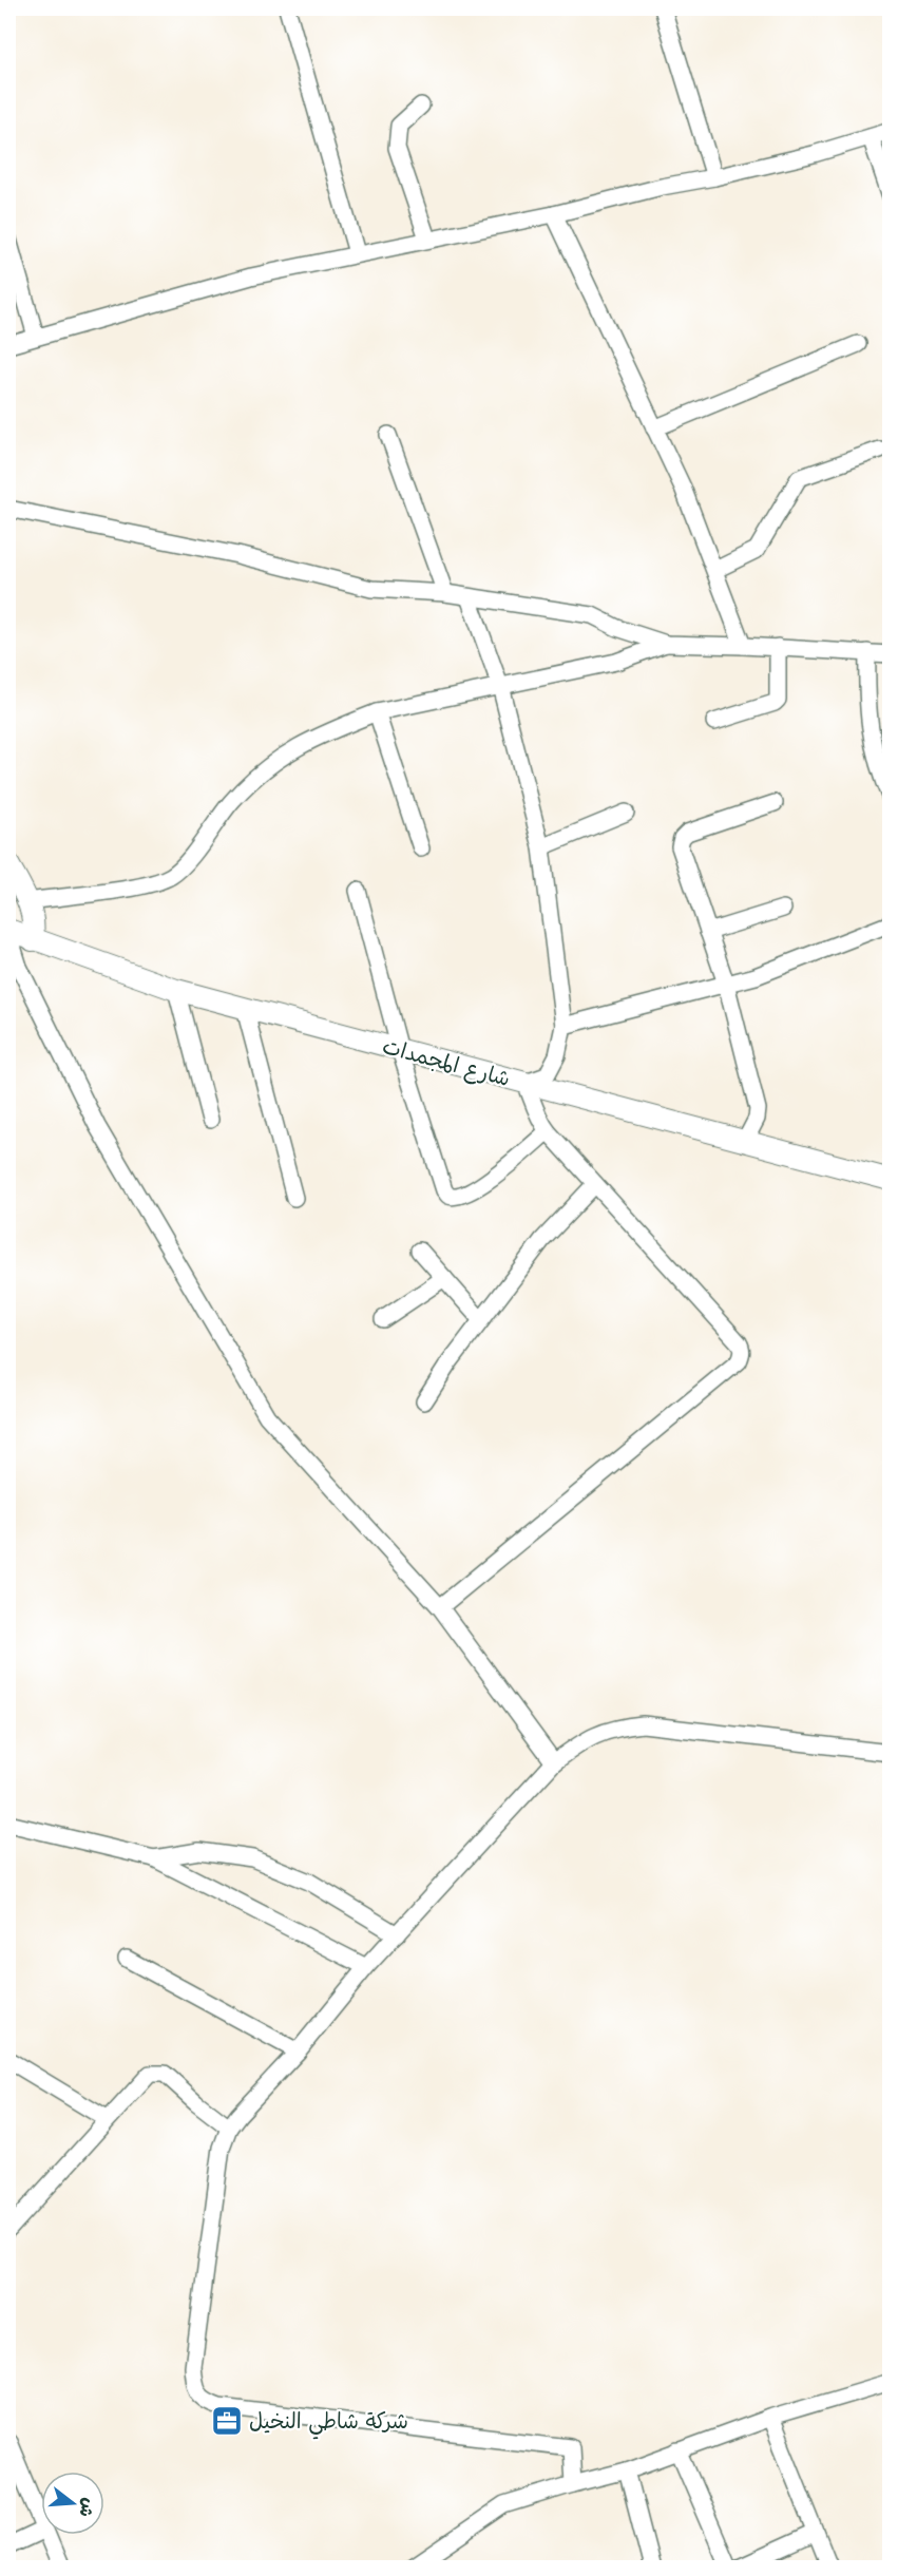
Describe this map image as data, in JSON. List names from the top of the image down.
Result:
{
  "streets": {
    "main road": ["شارع المجمدات"]
  },
  "places": {
    "office": ["شركة شاطي النخيل"]
  },
  "north": "right"
}
